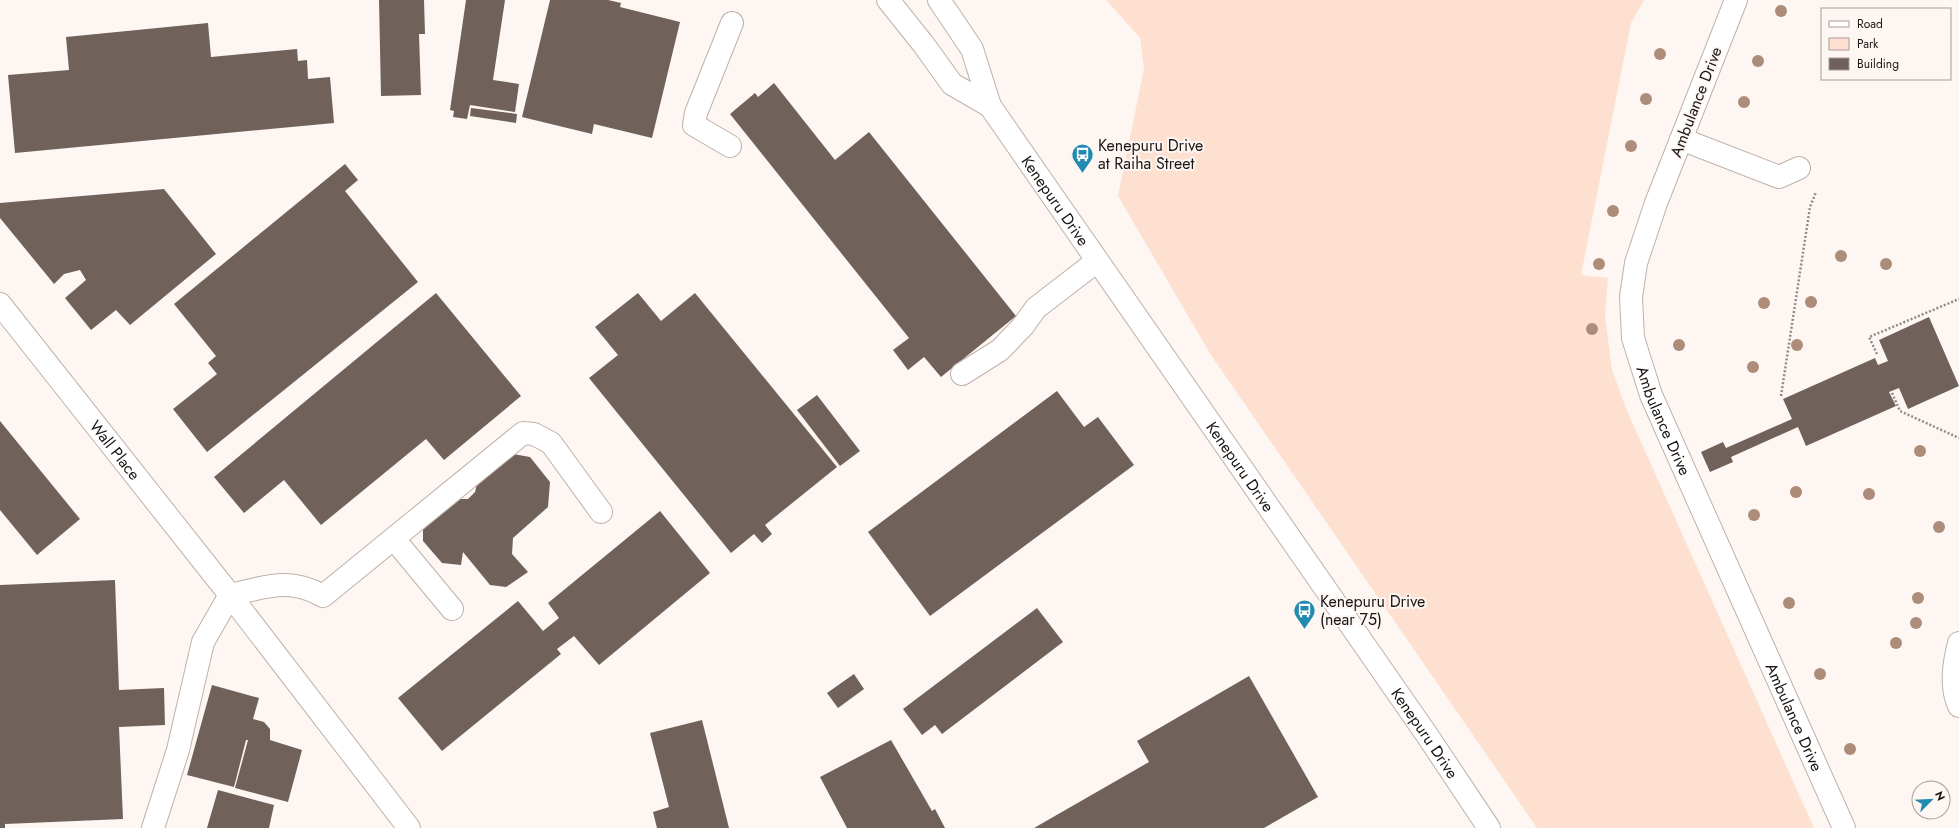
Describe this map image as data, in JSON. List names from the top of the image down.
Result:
{
  "streets": {
    "street": ["Ambulance Drive", "Kenepuru Drive", "Wall Place"]
  },
  "places": {
    "bus stop": ["Kenepuru Drive at Raiha Street", "Kenepuru Drive (near 75)"]
  },
  "legend": ["Road", "Park", "Building"],
  "north": "top right"
}
